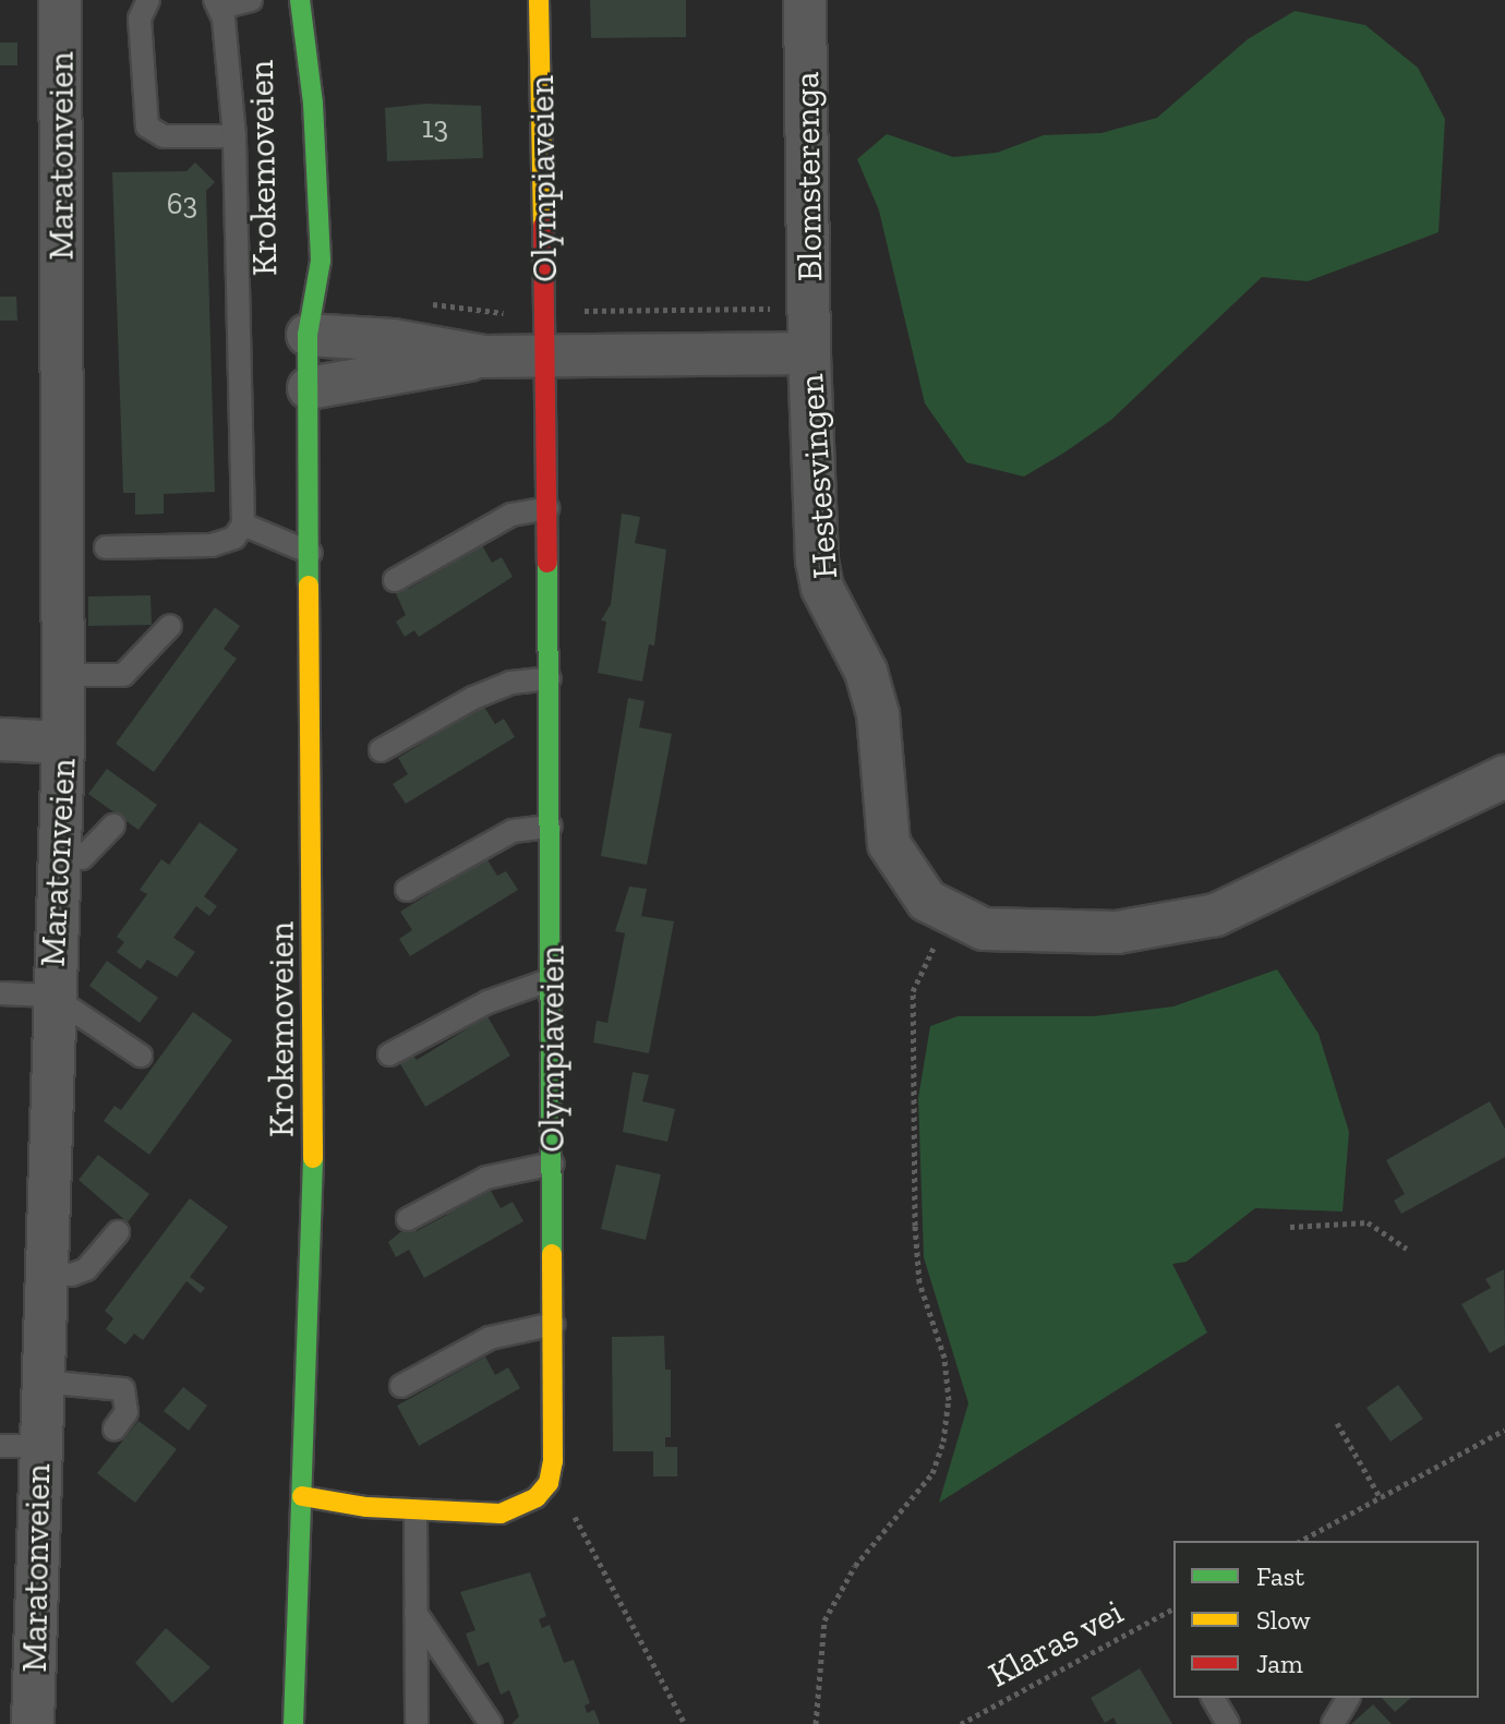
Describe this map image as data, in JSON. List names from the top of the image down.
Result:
{
  "streets": {
    "main road": ["Krokemoveien", "Olympiaveien"],
    "street": ["Maratonveien", "Blomsterenga", "Hestesvingen"],
    "path": ["Klaras vei"]
  },
  "crossings": [
    ["Blomsterenga", "Hestesvingen"],
    ["Olympiaveien", "Hestesvingen"]
  ],
  "house_numbers": ["13", "63"],
  "legend": ["Fast", "Slow", "Jam"]
}
